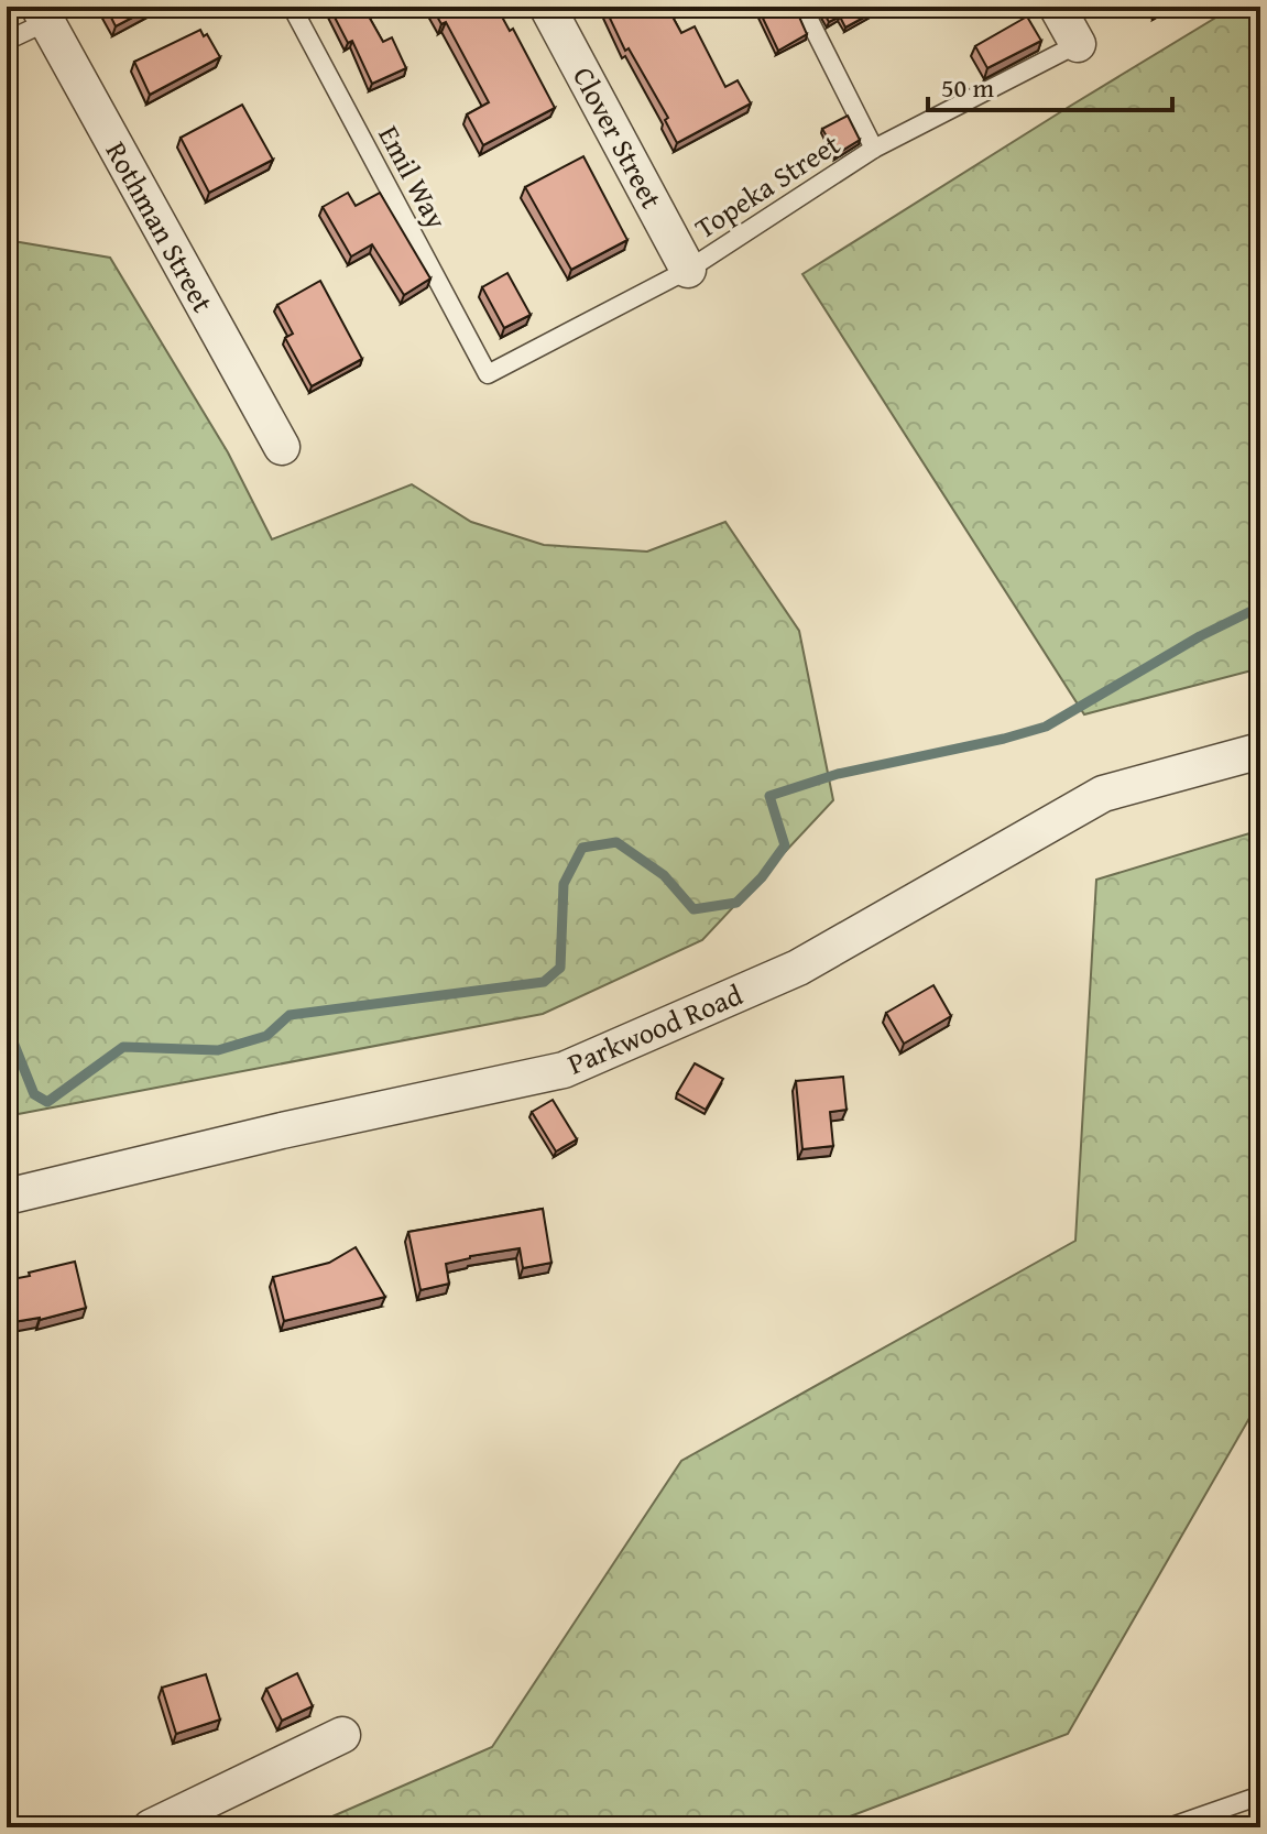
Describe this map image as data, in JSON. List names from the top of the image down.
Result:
{
  "streets": {
    "street": ["Clover Street", "Rothman Street", "Parkwood Road"],
    "lane": ["Emil Way", "Topeka Street"]
  },
  "crossings": [
    ["Clover Street", "Topeka Street"],
    ["Emil Way", "Topeka Street"]
  ],
  "scale_bar": "50 m"
}
